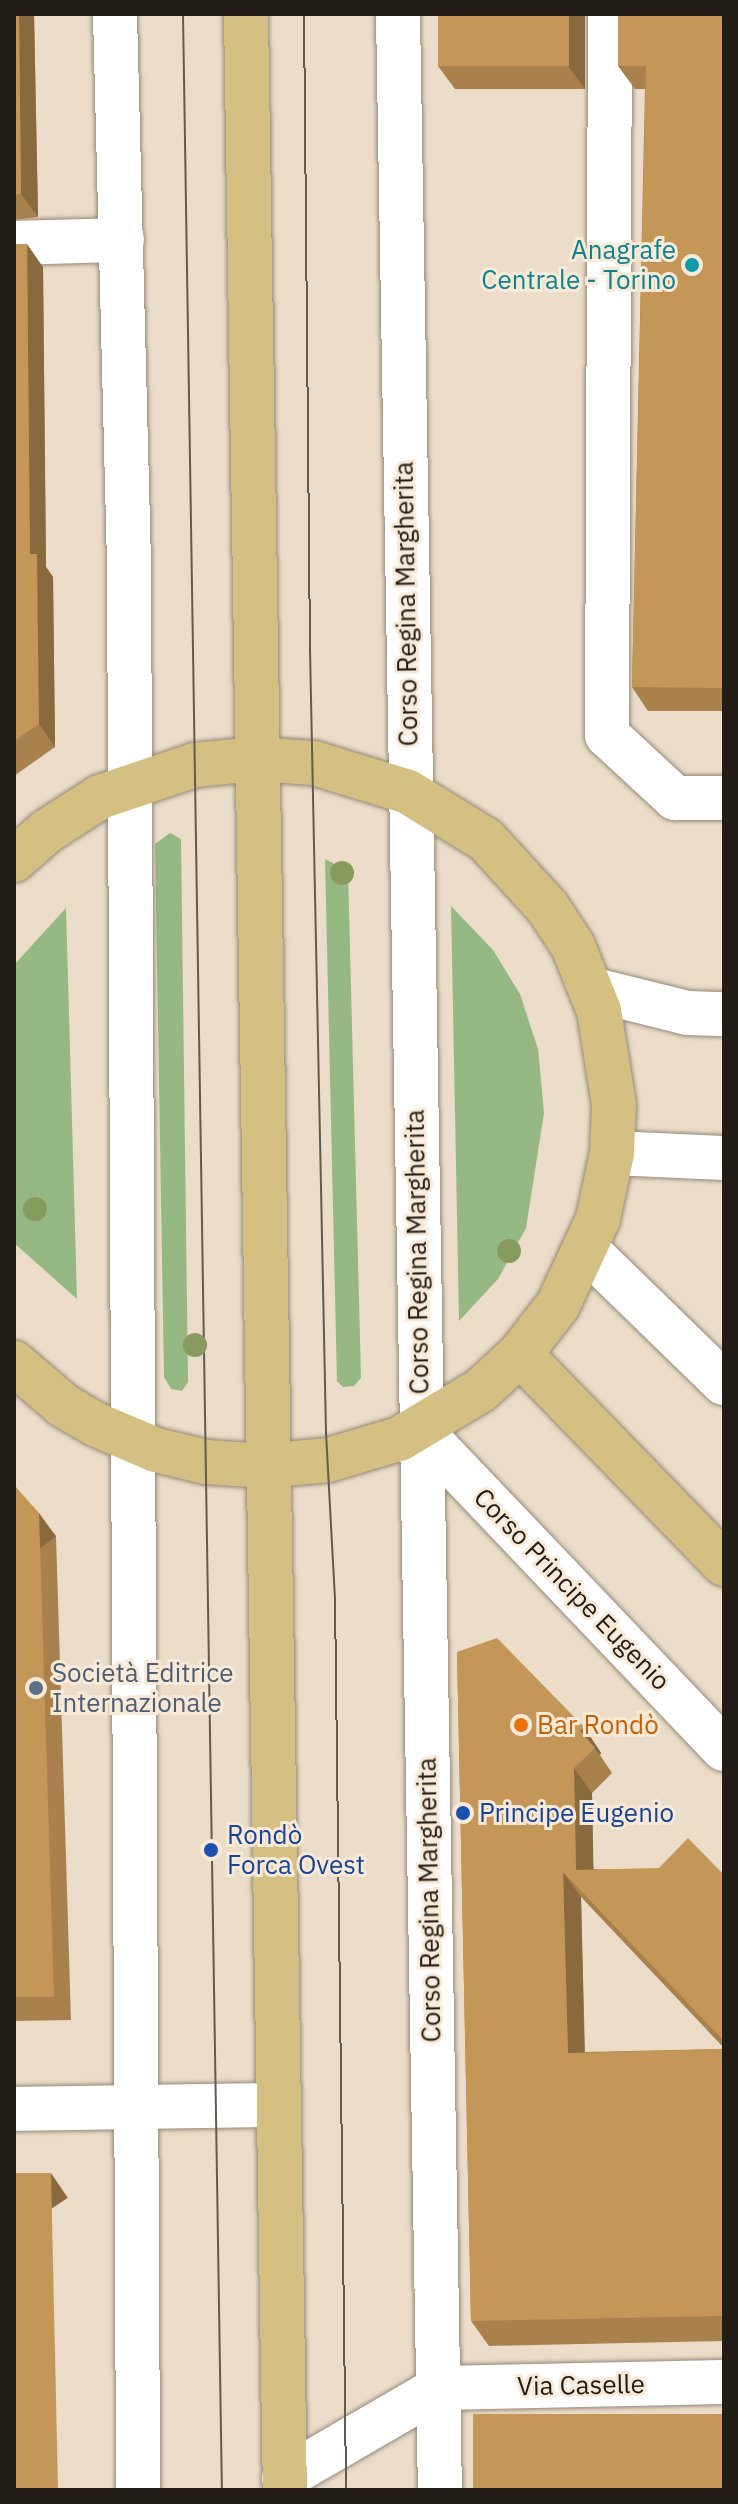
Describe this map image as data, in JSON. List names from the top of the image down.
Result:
{
  "streets": {
    "street": ["Corso Regina Margherita", "Corso Principe Eugenio", "Via Caselle"]
  },
  "crossings": [
    ["Corso Regina Margherita", "Corso Principe Eugenio"],
    ["Corso Regina Margherita", "Via Caselle"]
  ],
  "places": [
    "Anagrafe Centrale - Torino",
    "Società Editrice Internazionale",
    "Bar Rondò",
    "Principe Eugenio",
    "Rondò Forca Ovest"
  ]
}
